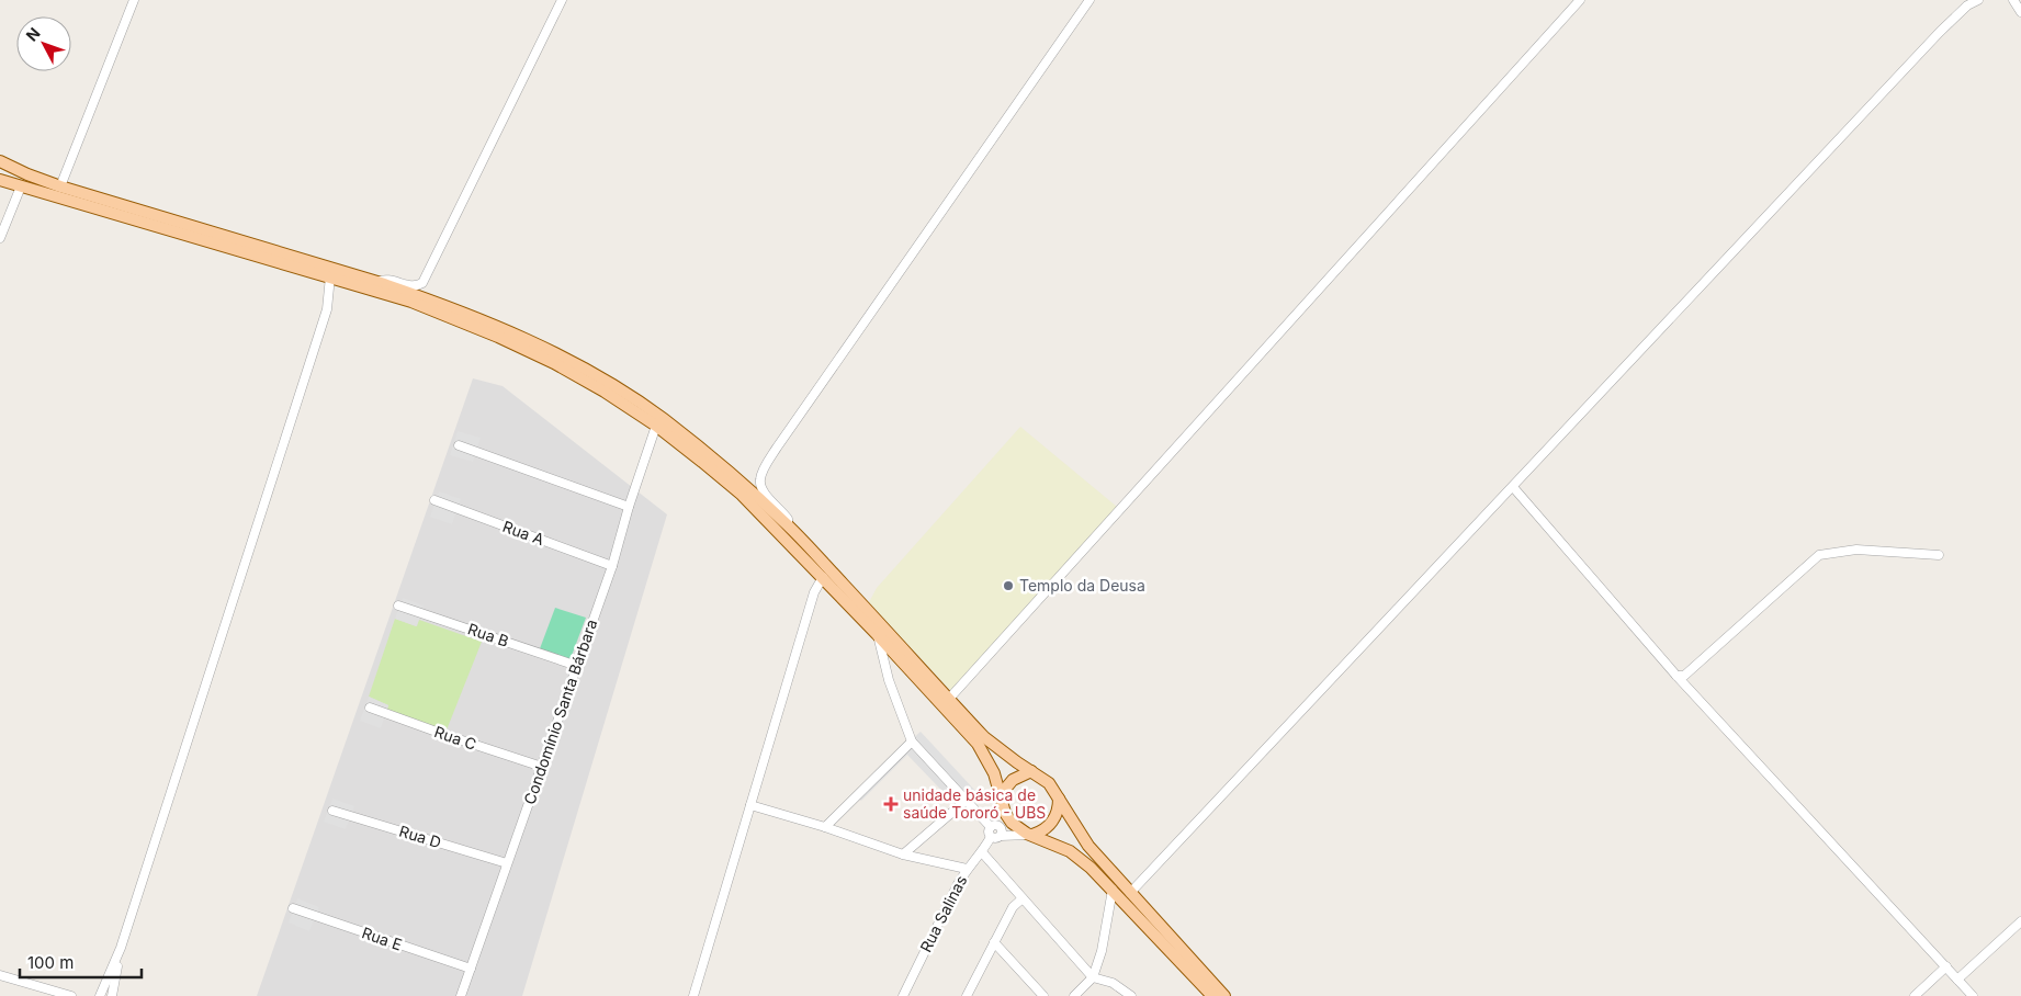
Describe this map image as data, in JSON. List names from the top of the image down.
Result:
{
  "streets": {
    "street": [
      "Rua A",
      "Rua B",
      "Condomínio Santa Bárbara",
      "Rua C",
      "Rua D",
      "Rua Salinas",
      "Rua E"
    ]
  },
  "crossings": [
    ["Rua A", "Condomínio Santa Bárbara"],
    ["Rua B", "Condomínio Santa Bárbara"],
    ["Condomínio Santa Bárbara", "Rua C"],
    ["Condomínio Santa Bárbara", "Rua D"],
    ["Condomínio Santa Bárbara", "Rua E"]
  ],
  "places": {
    "other": ["Templo da Deusa"],
    "health": ["unidade básica de saúde Tororó - UBS"]
  },
  "scale_bar": "100 m",
  "north": "top left"
}
